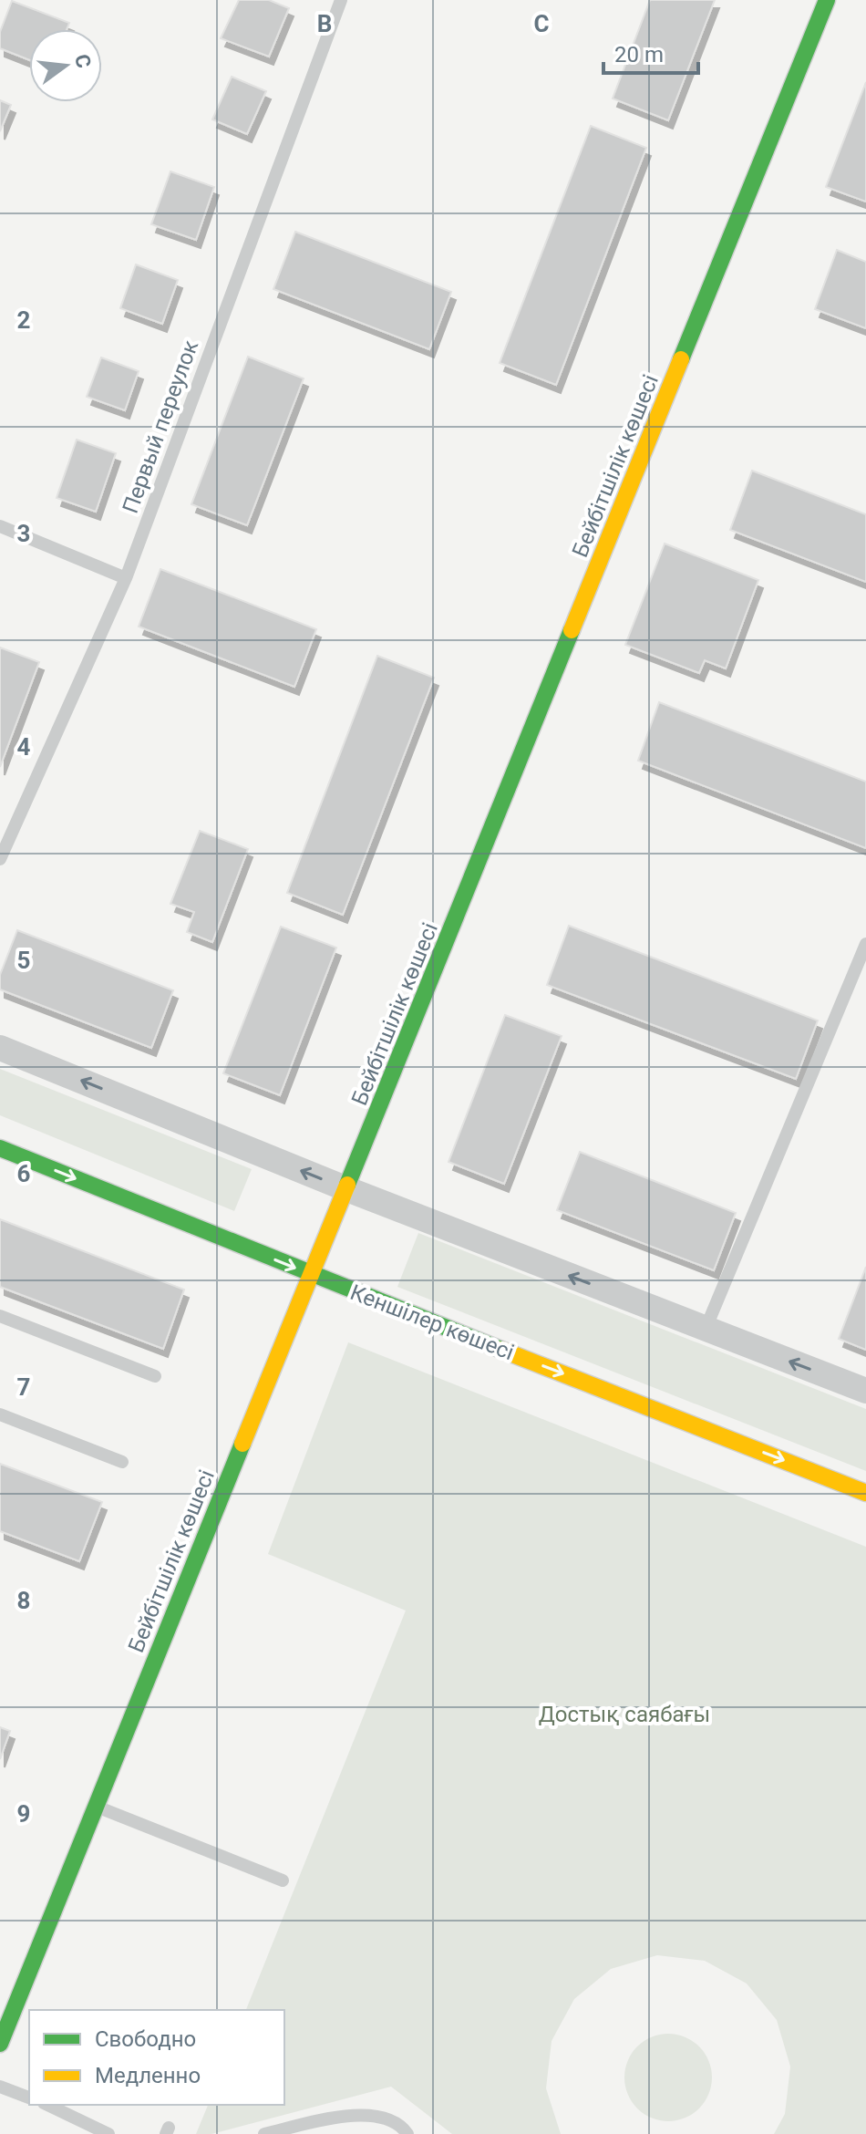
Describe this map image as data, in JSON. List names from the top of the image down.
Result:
{
  "streets": {
    "street": ["Бейбітшілік көшесі", "Кеншілер көшесі"],
    "lane": ["Первый переулок"]
  },
  "crossings": [
    ["Бейбітшілік көшесі", "Кеншілер көшесі"]
  ],
  "parks": ["Достық саябағы"],
  "legend": ["Свободно", "Медленно"],
  "scale_bar": "20 m",
  "north": "right",
  "grid": {
    "columns": ["B", "C"],
    "rows": [
      "2",
      "3",
      "4",
      "5",
      "6",
      "7",
      "8",
      "9"
    ]
  }
}
